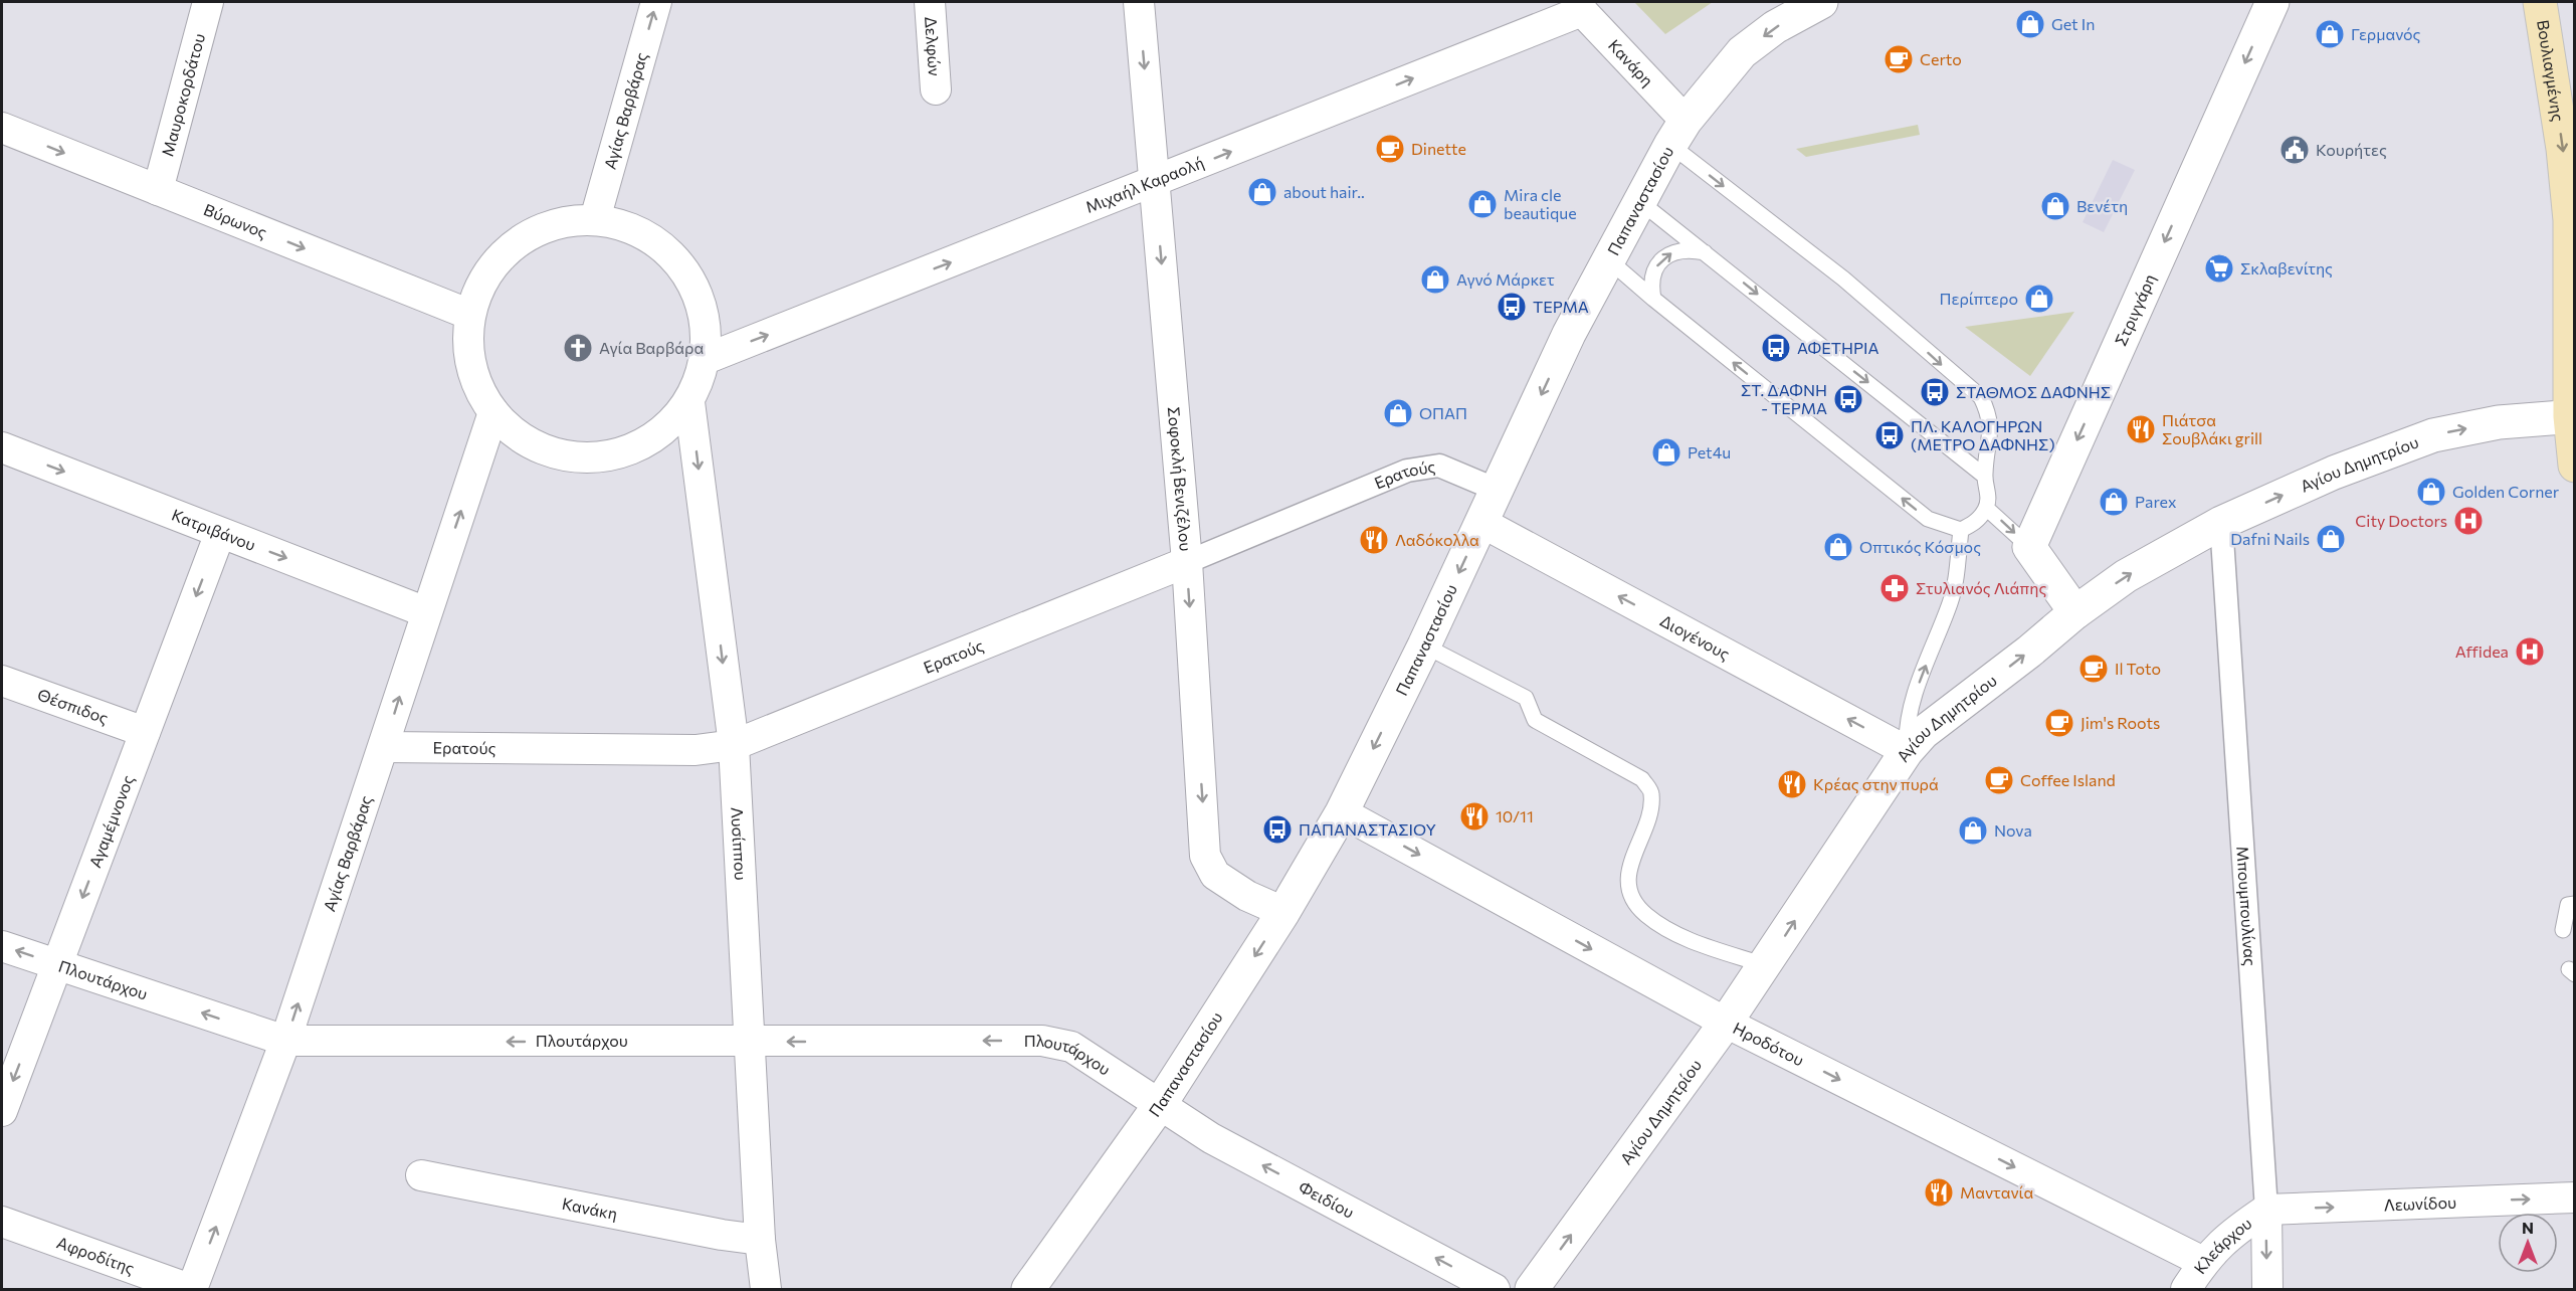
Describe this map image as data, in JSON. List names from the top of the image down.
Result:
{
  "streets": {
    "main road": [
      "Βουλιαγμένης",
      "Παπαναστασίου",
      "Στριγγάρη",
      "Αγίου Δημητρίου"
    ],
    "street": [
      "Δελφών",
      "Κανάρη",
      "Μαυροκορδάτου",
      "Αγίας Βαρβάρας",
      "Μιχαήλ Καραολή",
      "Βύρωνος",
      "Ερατούς",
      "Σοφοκλή Βενιζέλου",
      "Κατριβάνου",
      "Διογένους",
      "Θέσπιδος",
      "Αγαμέμνονος",
      "Λυσίππου",
      "Μπουμπουλίνας",
      "Πλουτάρχου",
      "Ηροδότου",
      "Φειδίου",
      "Λεωνίδου",
      "Κανάκη",
      "Κλεάρχου",
      "Αφροδίτης"
    ]
  },
  "crossings": [
    ["Κανάρη", "Μιχαήλ Καραολή"],
    ["Κανάρη", "Παπαναστασίου"],
    ["Βουλιαγμένης", "Αγίου Δημητρίου"],
    ["Μαυροκορδάτου", "Βύρωνος"],
    ["Αγίας Βαρβάρας", "Ερατούς"],
    ["Αγίας Βαρβάρας", "Κατριβάνου"],
    ["Αγίας Βαρβάρας", "Πλουτάρχου"],
    ["Αγίας Βαρβάρας", "Αφροδίτης"],
    ["Μιχαήλ Καραολή", "Σοφοκλή Βενιζέλου"],
    ["Παπαναστασίου", "Ερατούς"],
    ["Παπαναστασίου", "Σοφοκλή Βενιζέλου"],
    ["Παπαναστασίου", "Διογένους"],
    ["Παπαναστασίου", "Πλουτάρχου"],
    ["Παπαναστασίου", "Ηροδότου"],
    ["Παπαναστασίου", "Φειδίου"],
    ["Αγίου Δημητρίου", "Διογένους"],
    ["Αγίου Δημητρίου", "Μπουμπουλίνας"],
    ["Αγίου Δημητρίου", "Ηροδότου"],
    ["Ερατούς", "Σοφοκλή Βενιζέλου"],
    ["Ερατούς", "Λυσίππου"],
    ["Κατριβάνου", "Αγαμέμνονος"],
    ["Θέσπιδος", "Αγαμέμνονος"],
    ["Αγαμέμνονος", "Πλουτάρχου"],
    ["Λυσίππου", "Πλουτάρχου"],
    ["Λυσίππου", "Κανάκη"],
    ["Μπουμπουλίνας", "Λεωνίδου"],
    ["Μπουμπουλίνας", "Κλεάρχου"],
    ["Πλουτάρχου", "Φειδίου"],
    ["Ηροδότου", "Κλεάρχου"],
    ["Λεωνίδου", "Κλεάρχου"]
  ],
  "one_way": [
    "Βουλιαγμένης",
    "Αγίας Βαρβάρας",
    "Μιχαήλ Καραολή",
    "Παπαναστασίου",
    "Βύρωνος",
    "Στριγγάρη",
    "Αγίου Δημητρίου",
    "Σοφοκλή Βενιζέλου",
    "Κατριβάνου",
    "Διογένους",
    "Αγαμέμνονος",
    "Λυσίππου",
    "Πλουτάρχου",
    "Ηροδότου",
    "Φειδίου",
    "Λεωνίδου"
  ],
  "places": {
    "shop": [
      "Get In",
      "Γερμανός",
      "about hair..",
      "Mira cle beautique",
      "Βενέτη",
      "Αγνό Μάρκετ",
      "Περίπτερο",
      "ΟΠΑΠ",
      "Pet4u",
      "Golden Corner",
      "Parex",
      "Dafni Nails",
      "Οπτικός Κόσμος",
      "Nova"
    ],
    "cafe": [
      "Certo",
      "Dinette",
      "Il Toto",
      "Jim's Roots",
      "Coffee Island"
    ],
    "public building": ["Κουρήτες"],
    "supermarket": ["Σκλαβενίτης"],
    "bus stop": [
      "ΤΕΡΜΑ",
      "ΑΦΕΤΗΡΙΑ",
      "ΣΤΑΘΜΟΣ ΔΑΦΝΗΣ",
      "ΣΤ. ΔΑΦΝΗ - ΤΕΡΜΑ",
      "ΠΛ. ΚΑΛΟΓΗΡΩΝ (ΜΕΤΡΟ ΔΑΦΝΗΣ)",
      "ΠΑΠΑΝΑΣΤΑΣΙΟΥ"
    ],
    "church": ["Αγία Βαρβάρα"],
    "restaurant": [
      "Πιάτσα Σουβλάκι grill",
      "Λαδόκολλα",
      "Κρέας στην πυρά",
      "10/11",
      "Μαντανία"
    ],
    "hospital": ["City Doctors", "Affidea"],
    "pharmacy": ["Στυλιανός Λιάπης"]
  },
  "north": "top"
}
